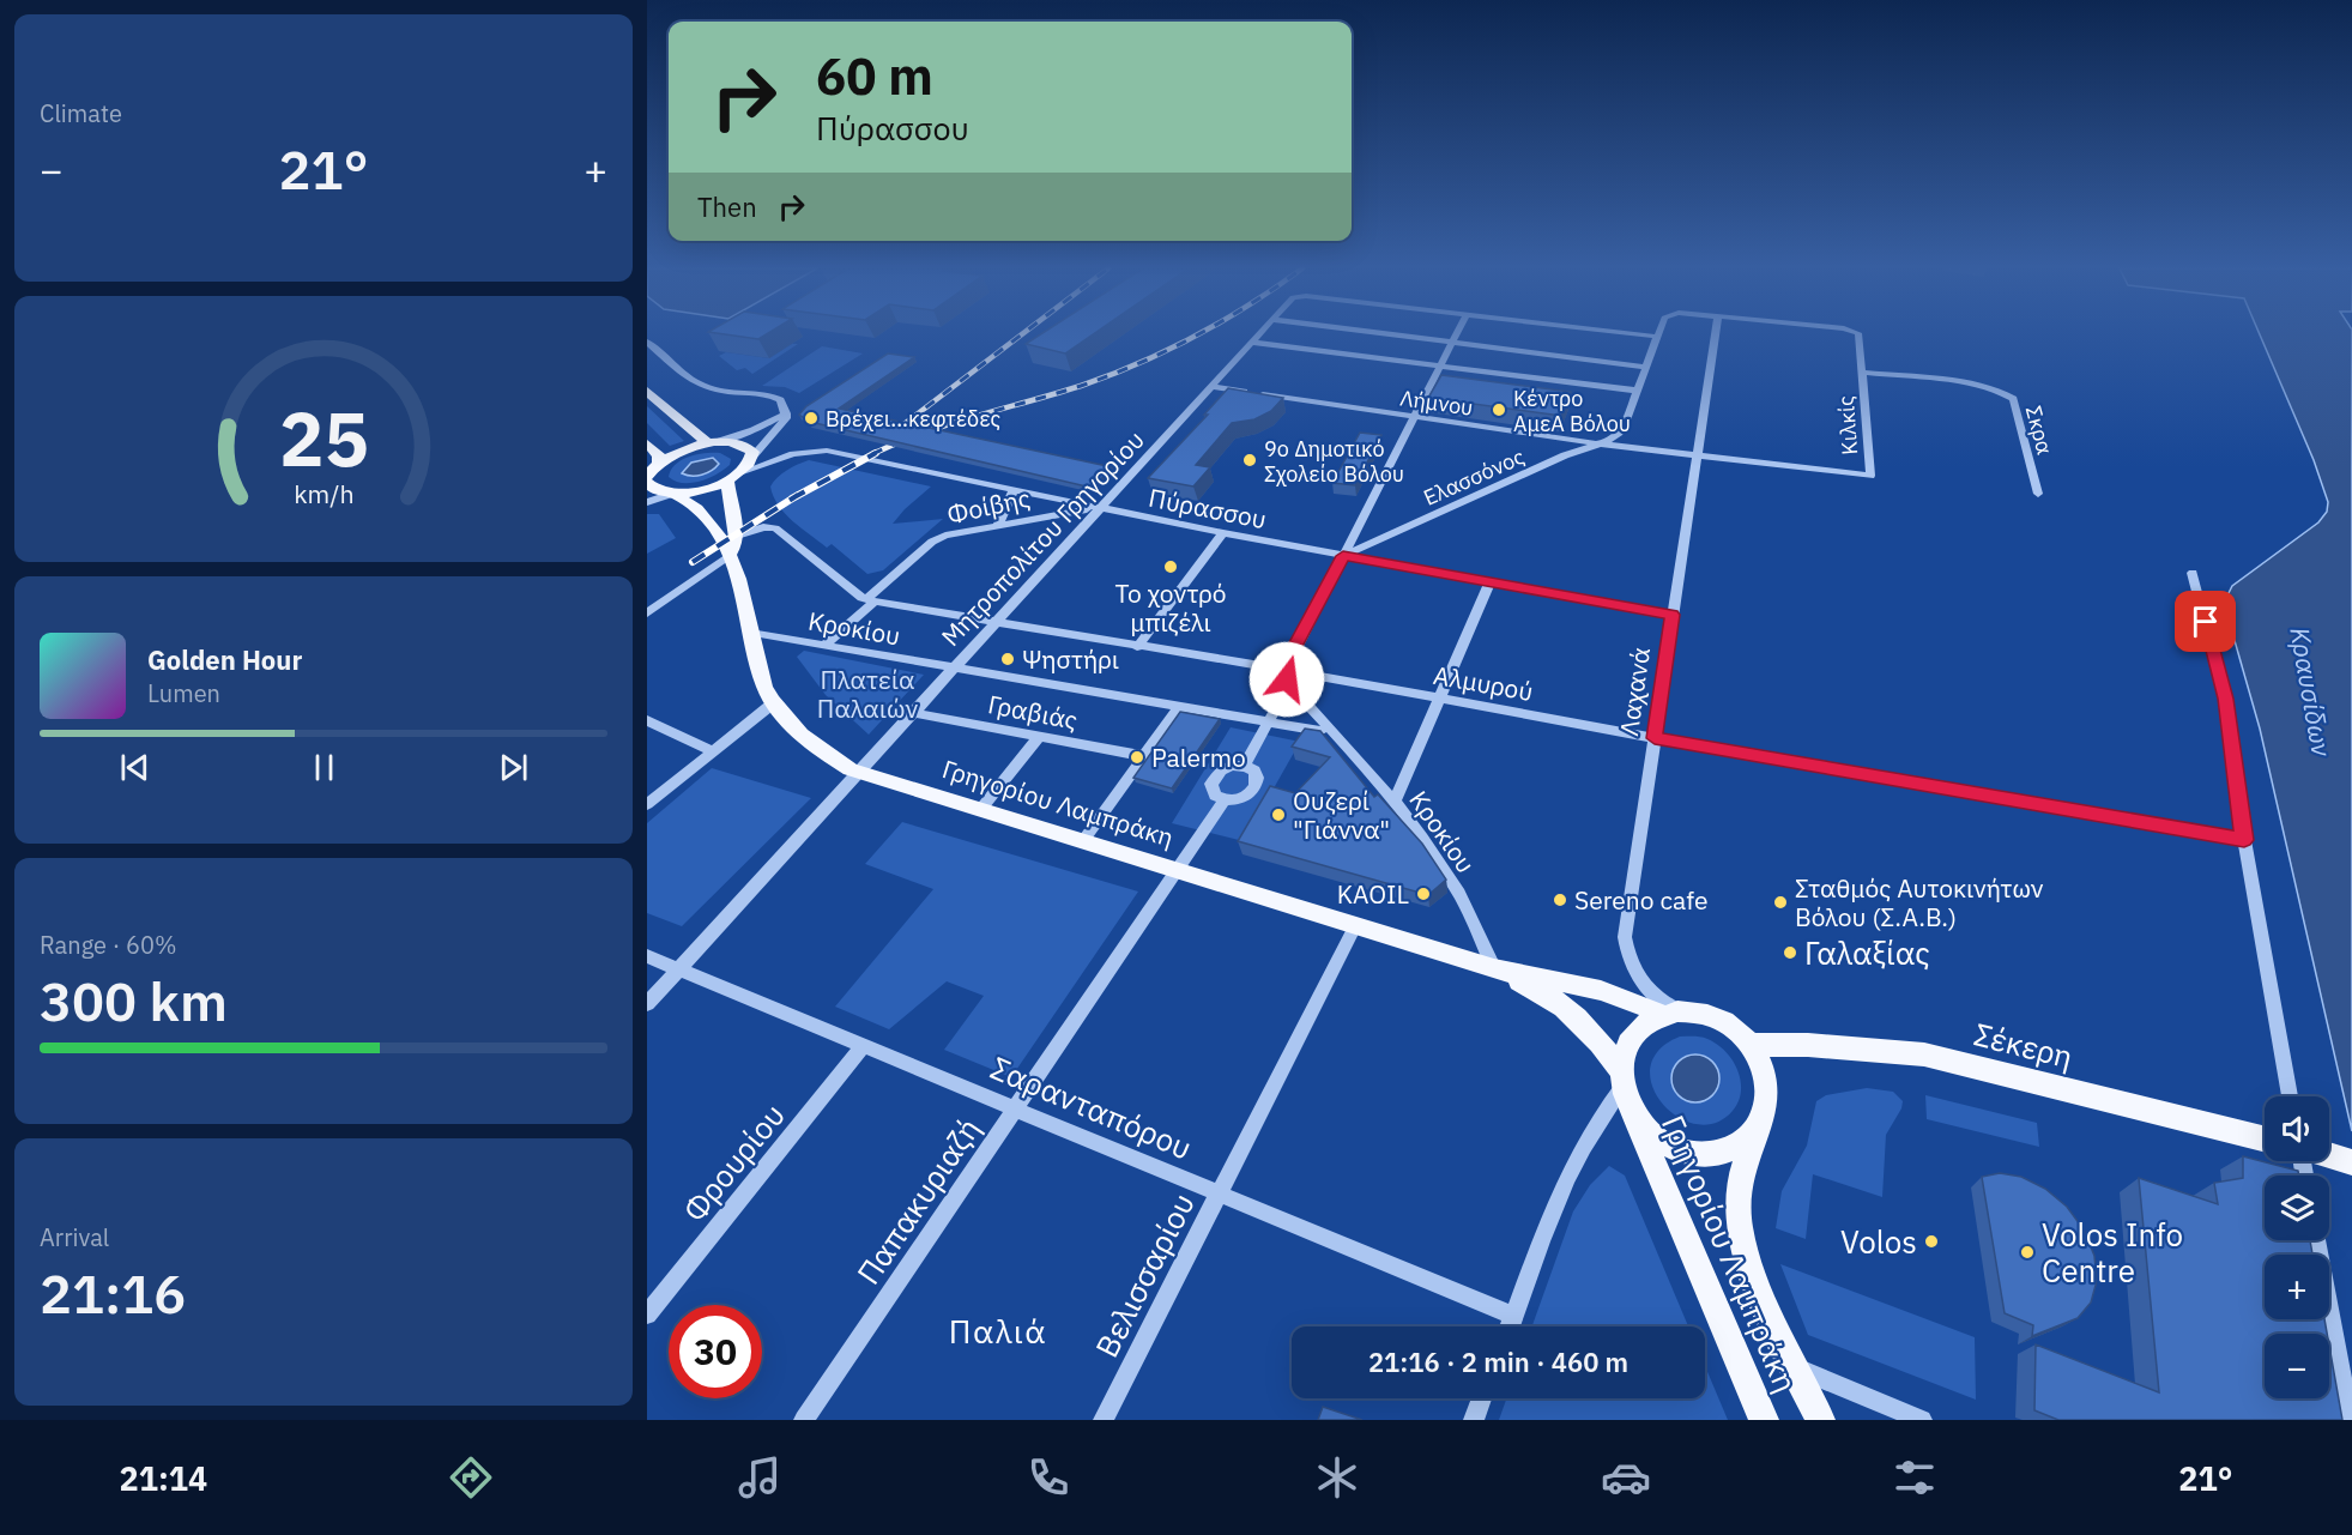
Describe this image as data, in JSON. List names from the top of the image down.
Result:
{
  "streets": {
    "main road": ["Γρηγορίου Λαμπράκη", "Σέκερη"],
    "street": [
      "Λήμνου",
      "Κιλκίς",
      "Σκρα",
      "Ελασσόνος",
      "Φοίβης",
      "Πύρασσου",
      "Μητροπολίτου Γρηγορίου",
      "Κροκίου",
      "Αλμυρού",
      "Λαχανά",
      "Γραβιάς",
      "Σαρανταπόρου",
      "Φρουρίου",
      "Παπακυριαζή",
      "Βελισσαρίου"
    ]
  },
  "crossings": [
    ["Λήμνου", "Κιλκίς"],
    ["Λήμνου", "Ελασσόνος"],
    ["Λήμνου", "Μητροπολίτου Γρηγορίου"],
    ["Λήμνου", "Λαχανά"],
    ["Κιλκίς", "Σκρα"],
    ["Ελασσόνος", "Πύρασσου"],
    ["Φοίβης", "Πύρασσου"],
    ["Φοίβης", "Μητροπολίτου Γρηγορίου"],
    ["Φοίβης", "Κροκίου"],
    ["Φοίβης", "Αλμυρού"],
    ["Πύρασσου", "Μητροπολίτου Γρηγορίου"],
    ["Πύρασσου", "Λαχανά"],
    ["Μητροπολίτου Γρηγορίου", "Κροκίου"],
    ["Μητροπολίτου Γρηγορίου", "Αλμυρού"],
    ["Μητροπολίτου Γρηγορίου", "Γραβιάς"],
    ["Μητροπολίτου Γρηγορίου", "Γρηγορίου Λαμπράκη"],
    ["Μητροπολίτου Γρηγορίου", "Σαρανταπόρου"],
    ["Κροκίου", "Αλμυρού"],
    ["Κροκίου", "Γρηγορίου Λαμπράκη"],
    ["Αλμυρού", "Λαχανά"],
    ["Λαχανά", "Γρηγορίου Λαμπράκη"],
    ["Λαχανά", "Σέκερη"],
    ["Γρηγορίου Λαμπράκη", "Σέκερη"],
    ["Γρηγορίου Λαμπράκη", "Παπακυριαζή"],
    ["Γρηγορίου Λαμπράκη", "Βελισσαρίου"],
    ["Σαρανταπόρου", "Φρουρίου"],
    ["Σαρανταπόρου", "Παπακυριαζή"],
    ["Σαρανταπόρου", "Βελισσαρίου"]
  ],
  "districts": ["Παλιά"],
  "water": ["Κραυσίδων"],
  "parks": ["Πλατεία Παλαιών"],
  "places": [
    "Κέντρο ΑμεΑ Βόλου",
    "Βρέχει...κεφτέδες",
    "9ο Δημοτικό Σχολείο Βόλου",
    "Το χοντρό μπιζέλι",
    "Ψηστήρι",
    "Palermo",
    "Ουζερί \"Γιάννα\"",
    "KAOIL",
    "Sereno cafe",
    "Σταθμός Αυτοκινήτων Βόλου (Σ.Α.Β.)",
    "Γαλαξίας",
    "Volos",
    "Volos Info Centre"
  ],
  "page": {
    "tile": [
      "Climate",
      ["Range · 60%", "300 km"],
      ["Arrival", "21:16"]
    ],
    "turn": ["60 m", "Πύρασσου"],
    "heat": ["−", "21°", "+"],
    "then": "Then",
    "song": ["Golden Hour", "Lumen"],
    "map_buttons": ["+", "−"],
    "limit": "30",
    "trip": "21:16 · 2 min · 460 m",
    "tabs": ["21:14", "21°"],
    "gauge": ["25", "km/h"]
  }
}
